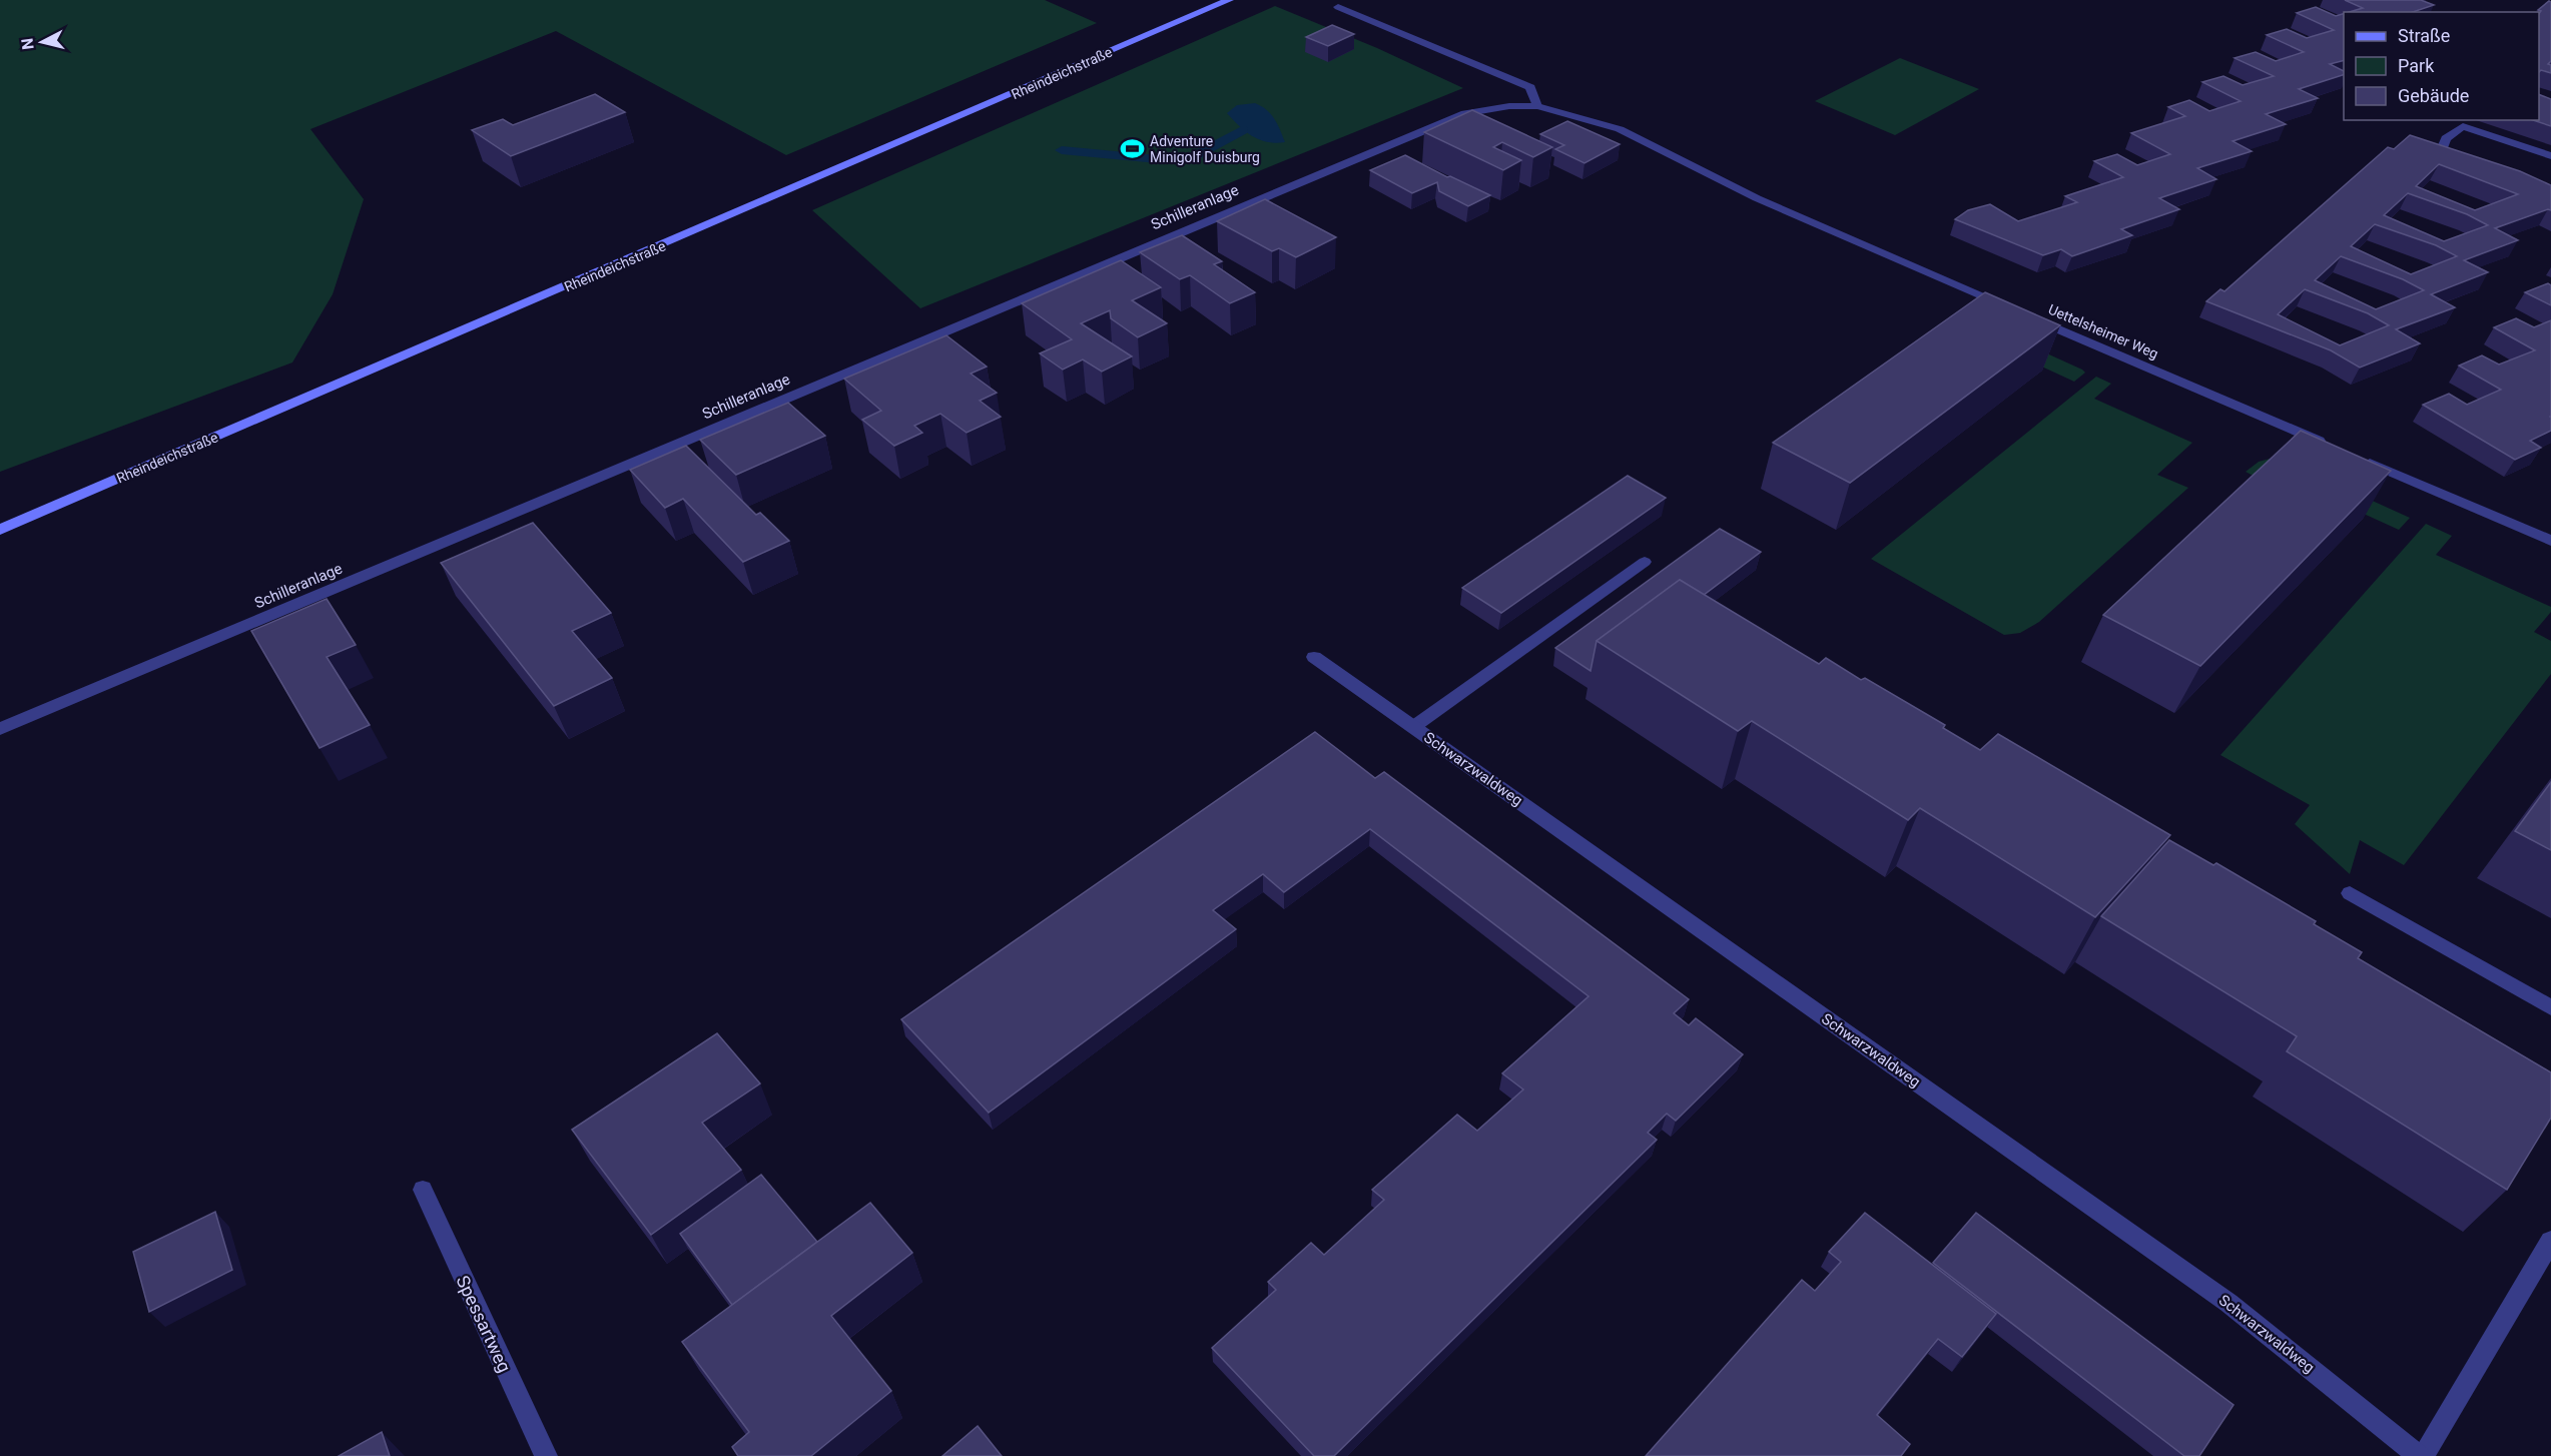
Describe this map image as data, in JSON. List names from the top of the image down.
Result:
{
  "streets": {
    "main road": ["Rheindeichstraße"],
    "street": [
      "Schilleranlage",
      "Uettelsheimer Weg",
      "Schwarzwaldweg",
      "Spessartweg"
    ]
  },
  "crossings": [
    ["Schilleranlage", "Uettelsheimer Weg"]
  ],
  "places": {
    "sports": ["Adventure Minigolf Duisburg"]
  },
  "legend": ["Straße", "Park", "Gebäude"],
  "north": "left"
}
